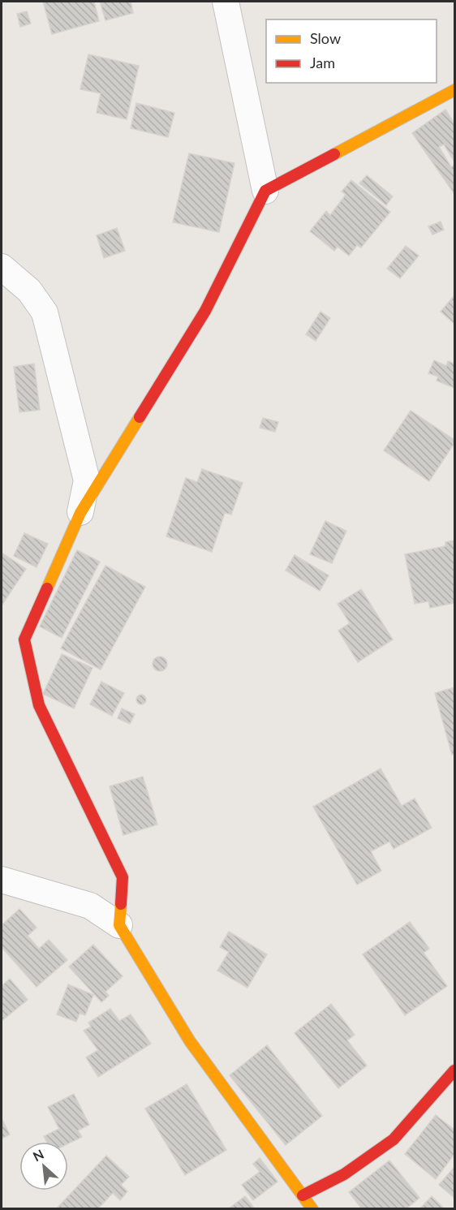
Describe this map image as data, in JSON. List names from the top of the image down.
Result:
{
  "legend": ["Slow", "Jam"],
  "north": "top left"
}
